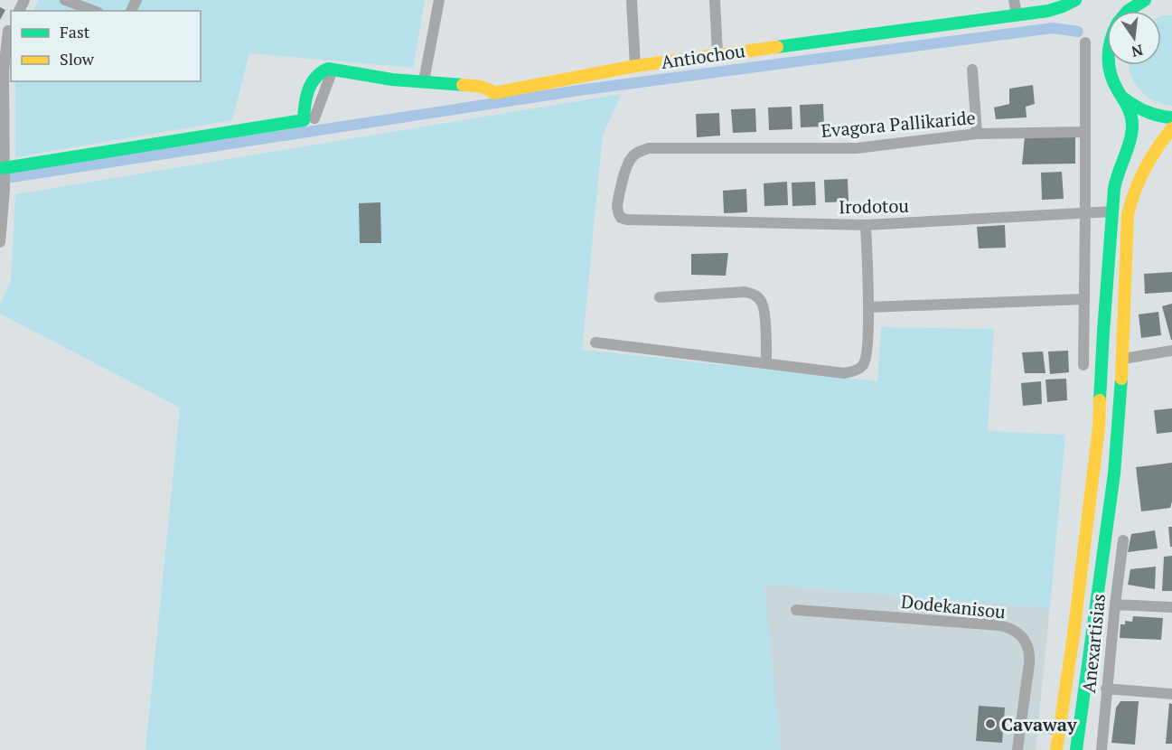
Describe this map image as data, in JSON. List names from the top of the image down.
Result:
{
  "streets": {
    "main road": ["Antiochou"],
    "street": [
      "Evagora Pallikaride",
      "Irodotou",
      "Dodekanisou",
      "Anexartisias"
    ]
  },
  "crossings": [
    ["Evagora Pallikaride", "Irodotou"]
  ],
  "places": ["Cavaway"],
  "legend": ["Fast", "Slow"],
  "north": "bottom"
}
